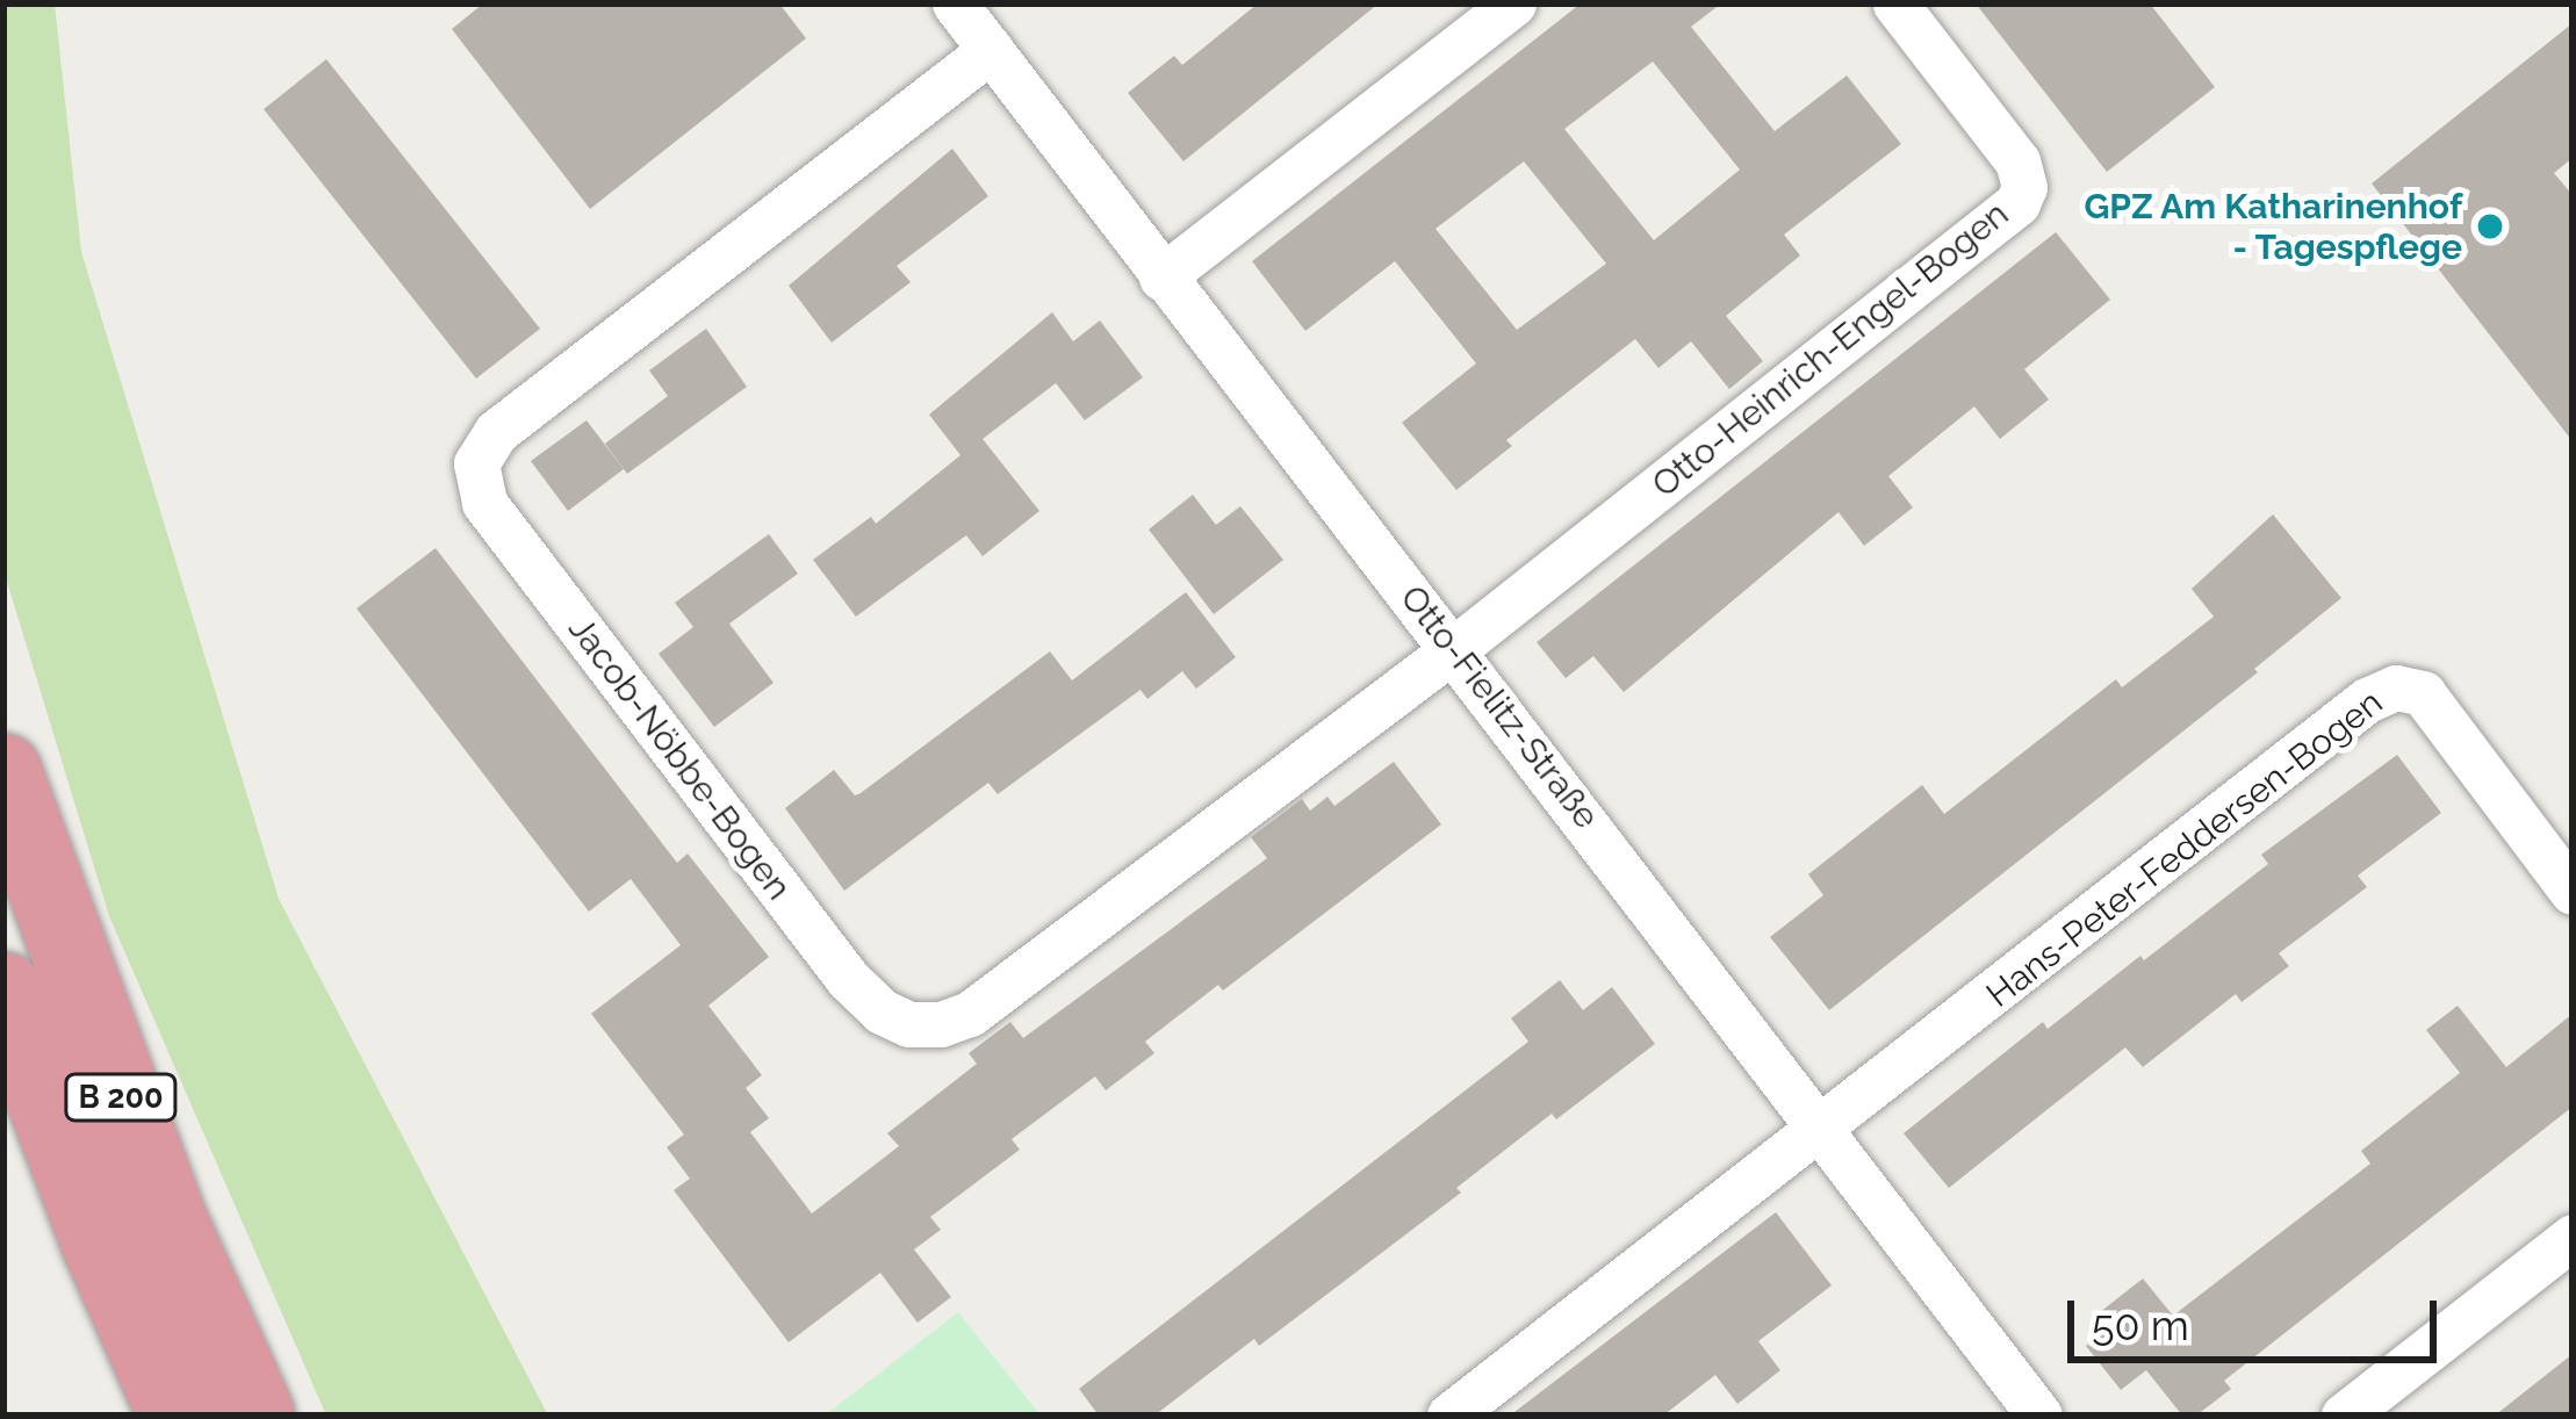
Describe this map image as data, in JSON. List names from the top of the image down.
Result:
{
  "streets": {
    "highway": ["B 200"],
    "street": [
      "Otto-Heinrich-Engel-Bogen",
      "Otto-Fielitz-Straße",
      "Jacob-Nöbbe-Bogen",
      "Hans-Peter-Feddersen-Bogen"
    ]
  },
  "crossings": [
    ["Otto-Heinrich-Engel-Bogen", "Otto-Fielitz-Straße"],
    ["Otto-Heinrich-Engel-Bogen", "Jacob-Nöbbe-Bogen"],
    ["Otto-Fielitz-Straße", "Jacob-Nöbbe-Bogen"],
    ["Otto-Fielitz-Straße", "Hans-Peter-Feddersen-Bogen"]
  ],
  "places": ["GPZ Am Katharinenhof - Tagespflege"],
  "scale_bar": "50 m"
}
